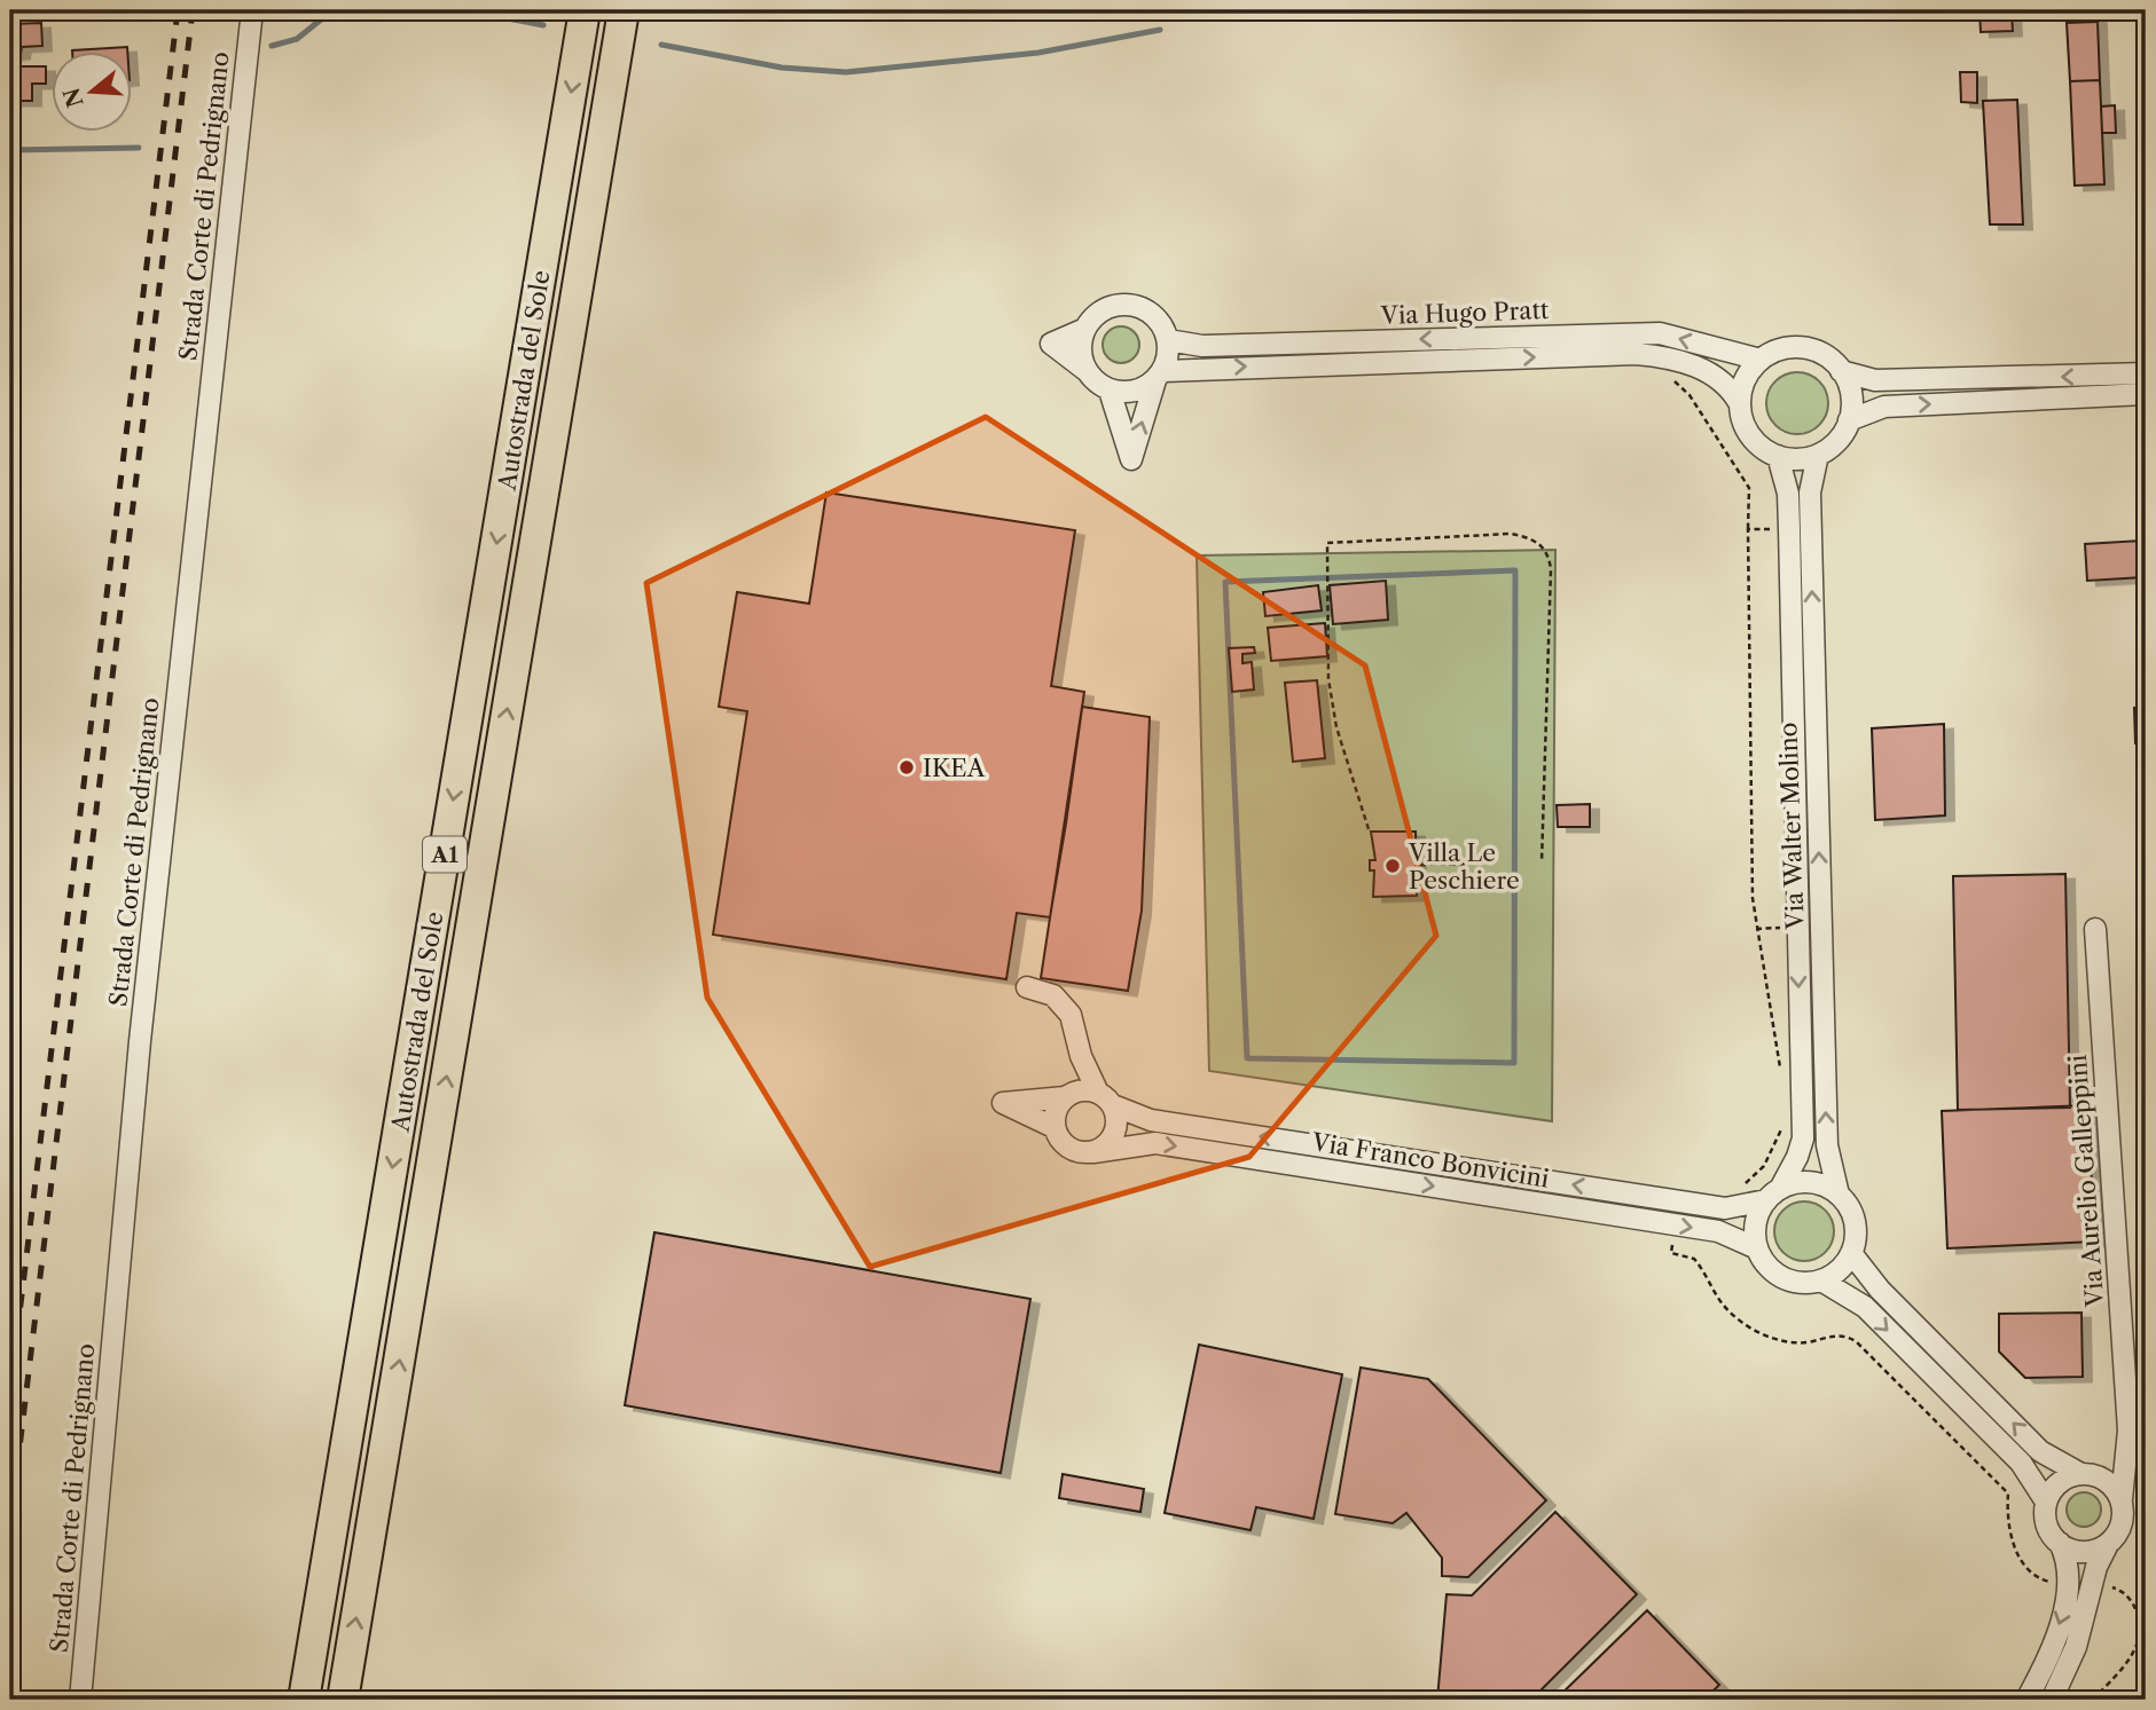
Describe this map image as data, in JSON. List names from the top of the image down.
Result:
{
  "streets": {
    "highway": ["Autostrada del Sole", "A1"],
    "street": [
      "Strada Corte di Pedrignano",
      "Via Hugo Pratt",
      "Via Walter Molino",
      "Via Franco Bonvicini",
      "Via Aurelio Galleppini"
    ]
  },
  "crossings": [
    ["Via Hugo Pratt", "Via Walter Molino"],
    ["Via Walter Molino", "Via Franco Bonvicini"]
  ],
  "places": ["IKEA", "Villa Le Peschiere"],
  "north": "left"
}
